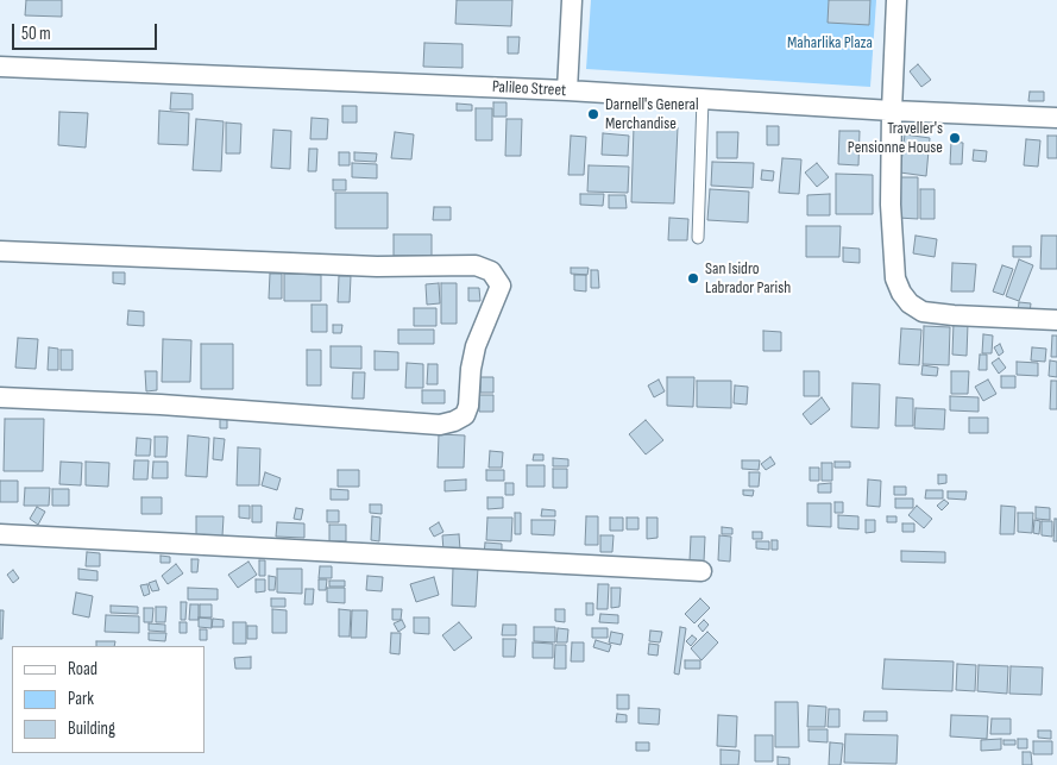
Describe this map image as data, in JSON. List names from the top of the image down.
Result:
{
  "streets": {
    "street": ["Palileo Street"]
  },
  "parks": ["Maharlika Plaza"],
  "places": ["Darnell's General Merchandise", "Traveller's Pensionne House", "San Isidro Labrador Parish"],
  "legend": ["Road", "Park", "Building"],
  "scale_bar": "50 m"
}
